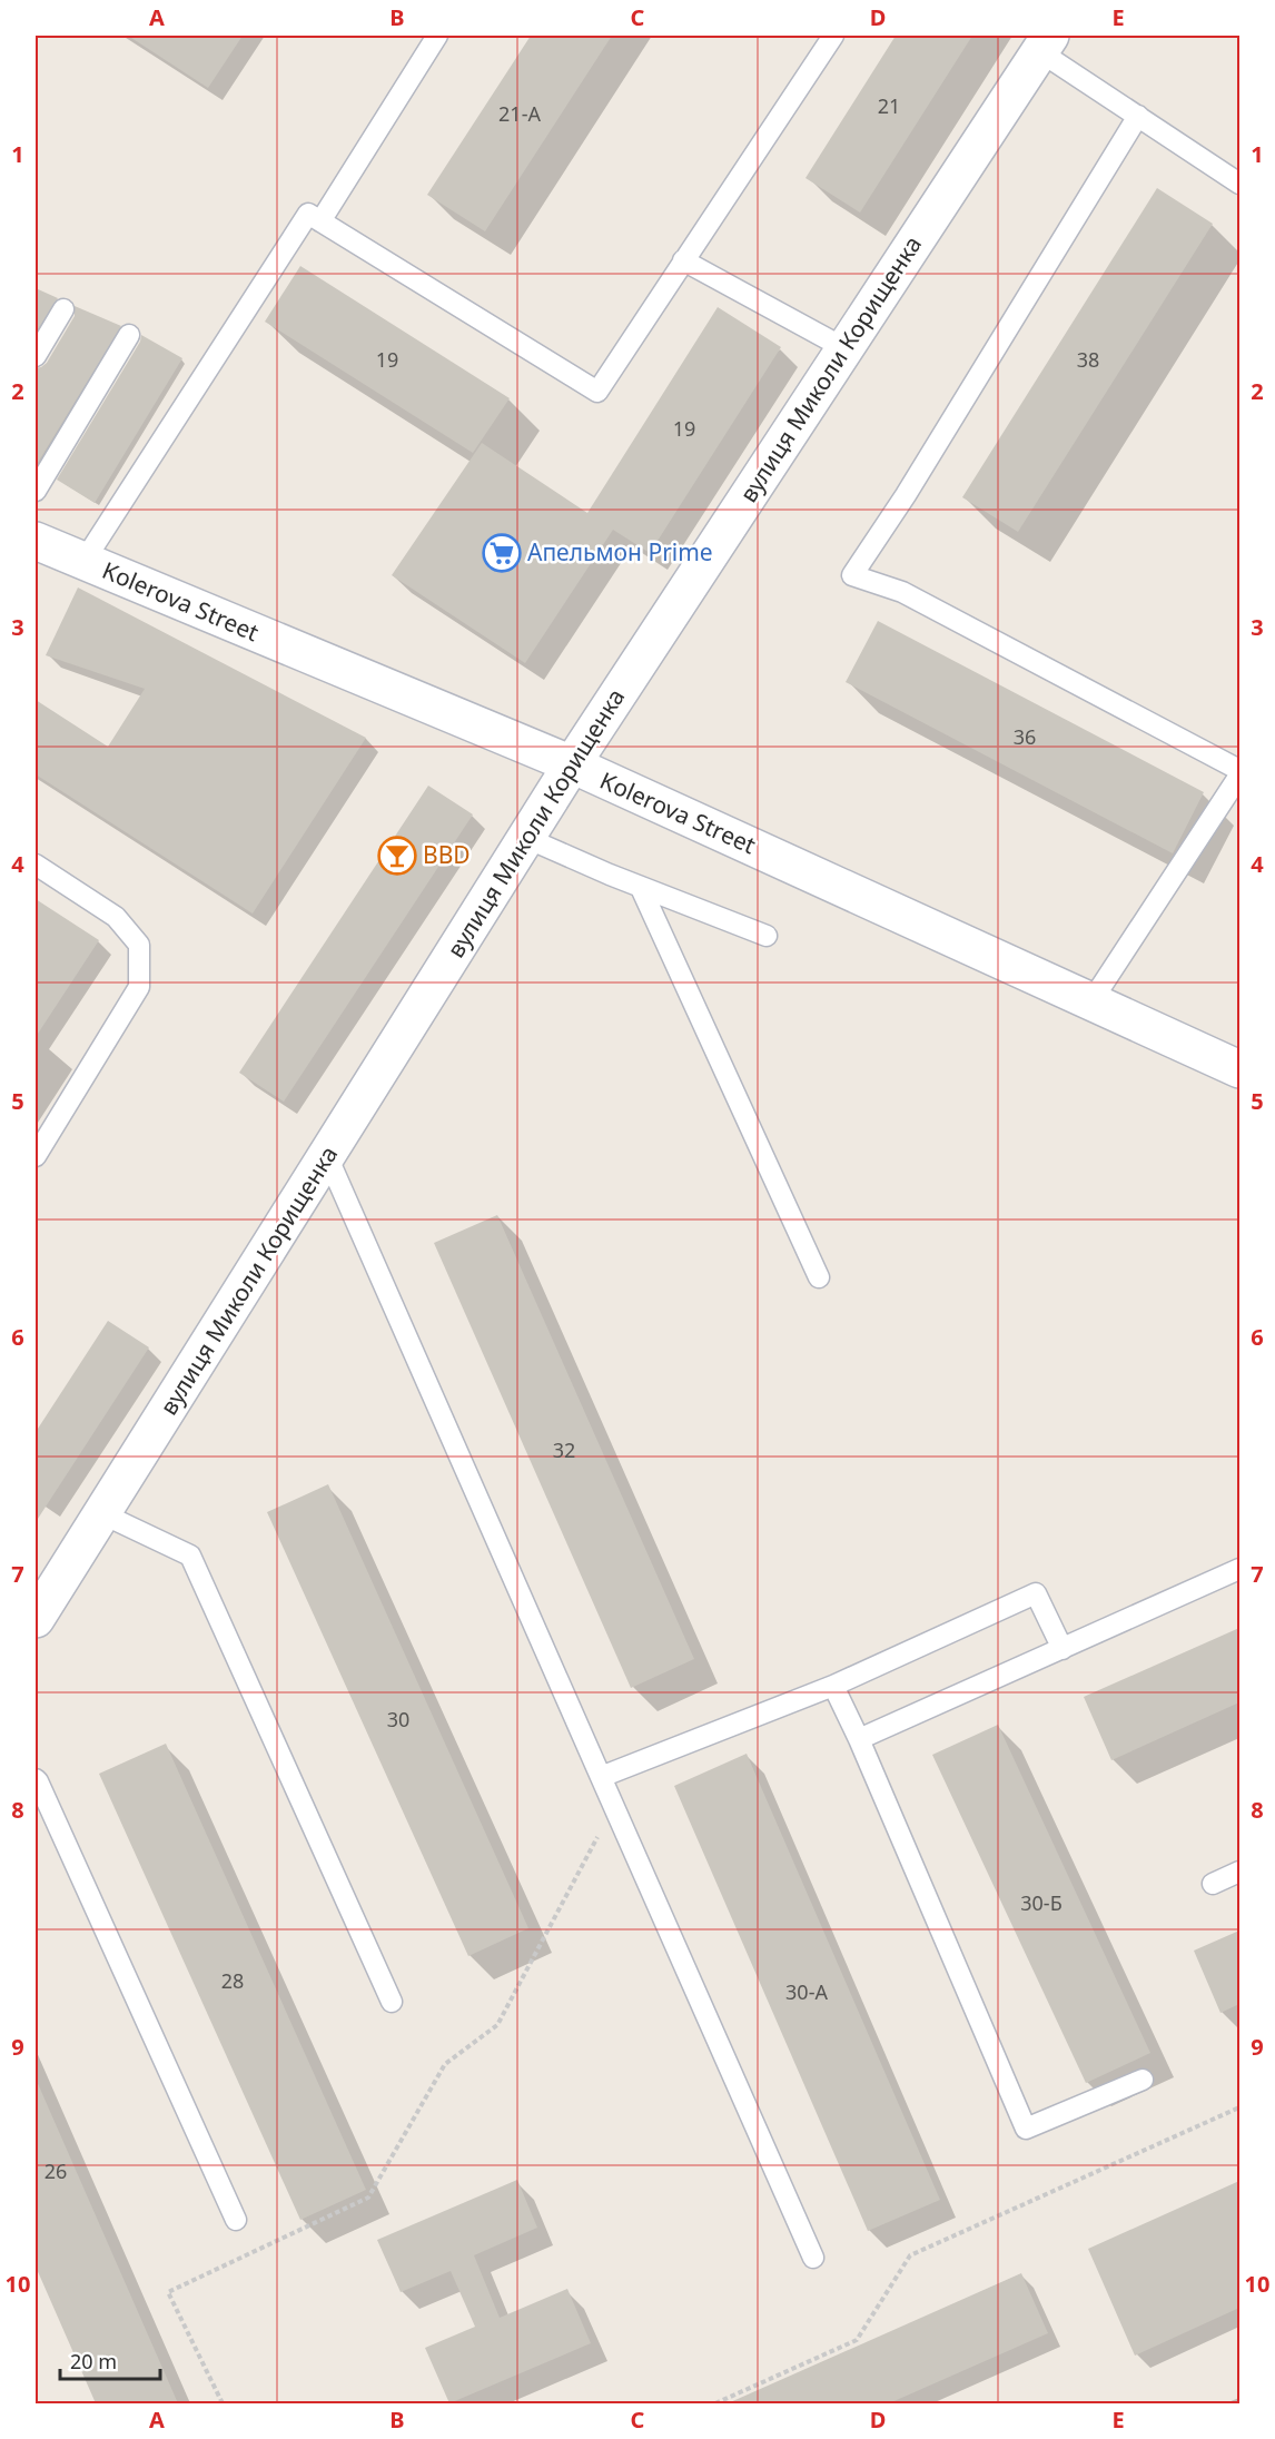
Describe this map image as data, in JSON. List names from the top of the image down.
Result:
{
  "streets": {
    "street": ["вулиця Миколи Корищенка", "Kolerova Street"]
  },
  "crossings": [
    ["вулиця Миколи Корищенка", "Kolerova Street"]
  ],
  "places": {
    "supermarket": ["Апельмон Prime"],
    "bar": ["BBD"]
  },
  "house_numbers": [
    "21",
    "21-А",
    "19",
    "38",
    "19",
    "36",
    "32",
    "30",
    "30-Б",
    "28",
    "30-А",
    "26"
  ],
  "scale_bar": "20 m",
  "grid": {
    "columns": [
      "A",
      "B",
      "C",
      "D",
      "E"
    ],
    "rows": [
      "1",
      "2",
      "3",
      "4",
      "5",
      "6",
      "7",
      "8",
      "9",
      "10"
    ]
  }
}
